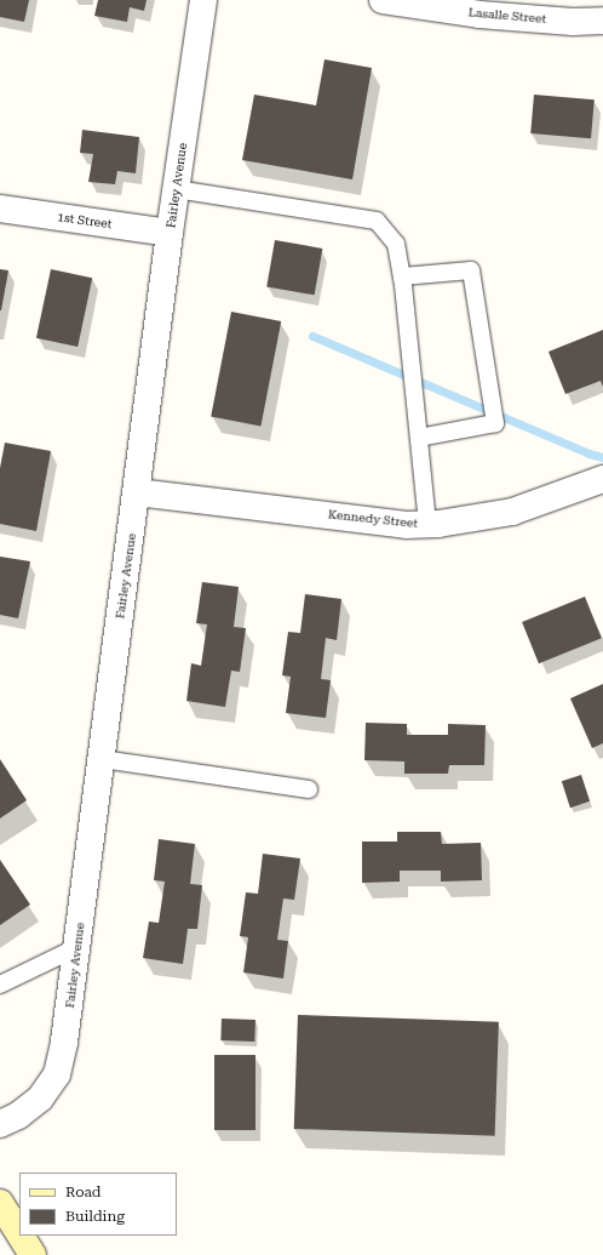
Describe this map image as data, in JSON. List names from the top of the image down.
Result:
{
  "streets": {
    "street": [
      "Lasalle Street",
      "Fairley Avenue",
      "1st Street",
      "Kennedy Street"
    ]
  },
  "crossings": [
    ["Fairley Avenue", "1st Street"],
    ["Fairley Avenue", "Kennedy Street"]
  ],
  "legend": ["Road", "Building"]
}
